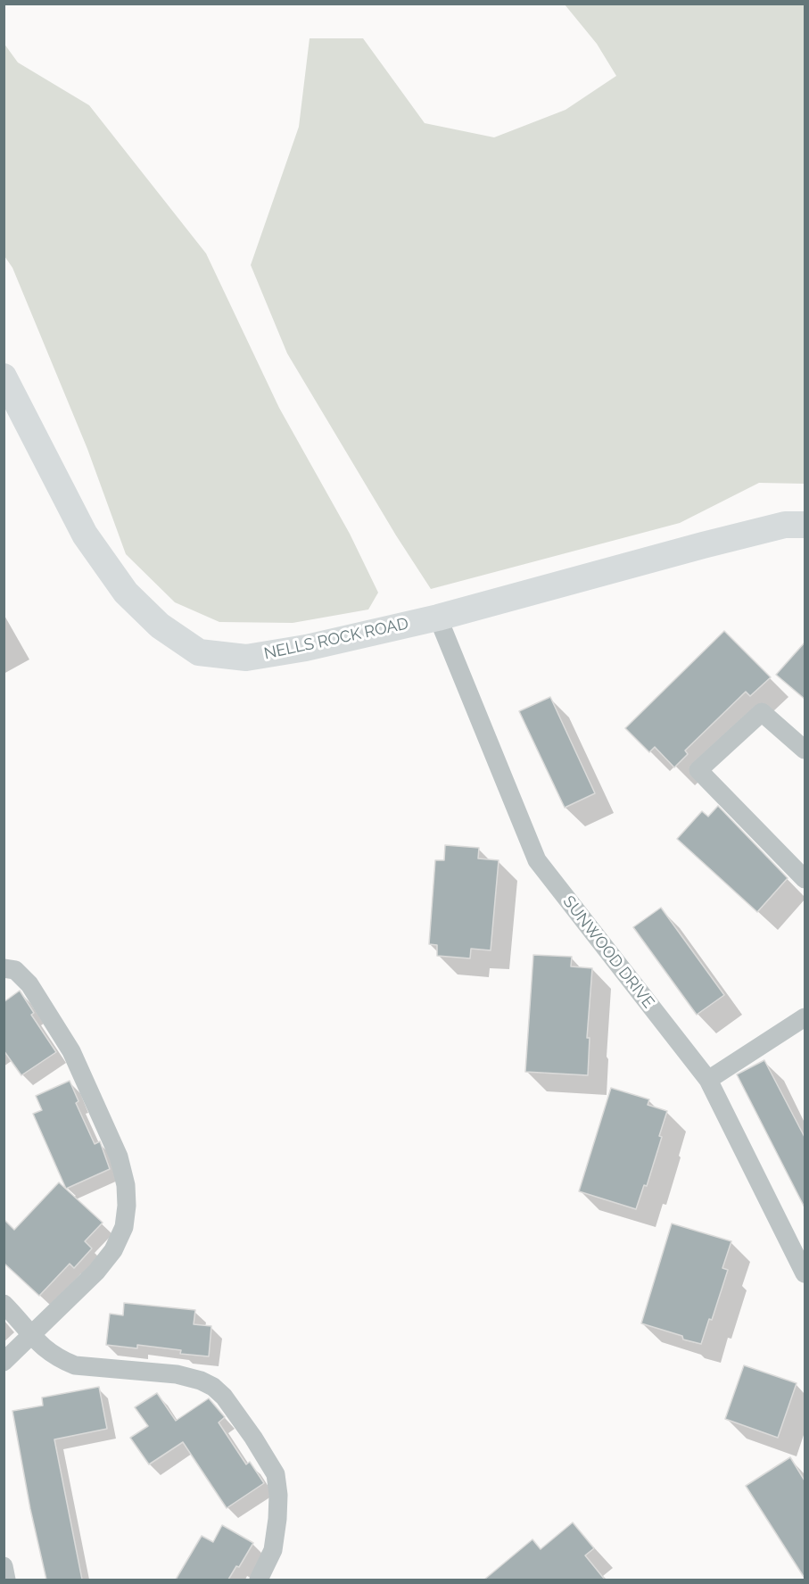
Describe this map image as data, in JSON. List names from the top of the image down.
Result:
{
  "streets": {
    "main road": ["NELLS ROCK ROAD"],
    "street": ["SUNWOOD DRIVE"]
  },
  "crossings": [
    ["NELLS ROCK ROAD", "SUNWOOD DRIVE"]
  ]
}
